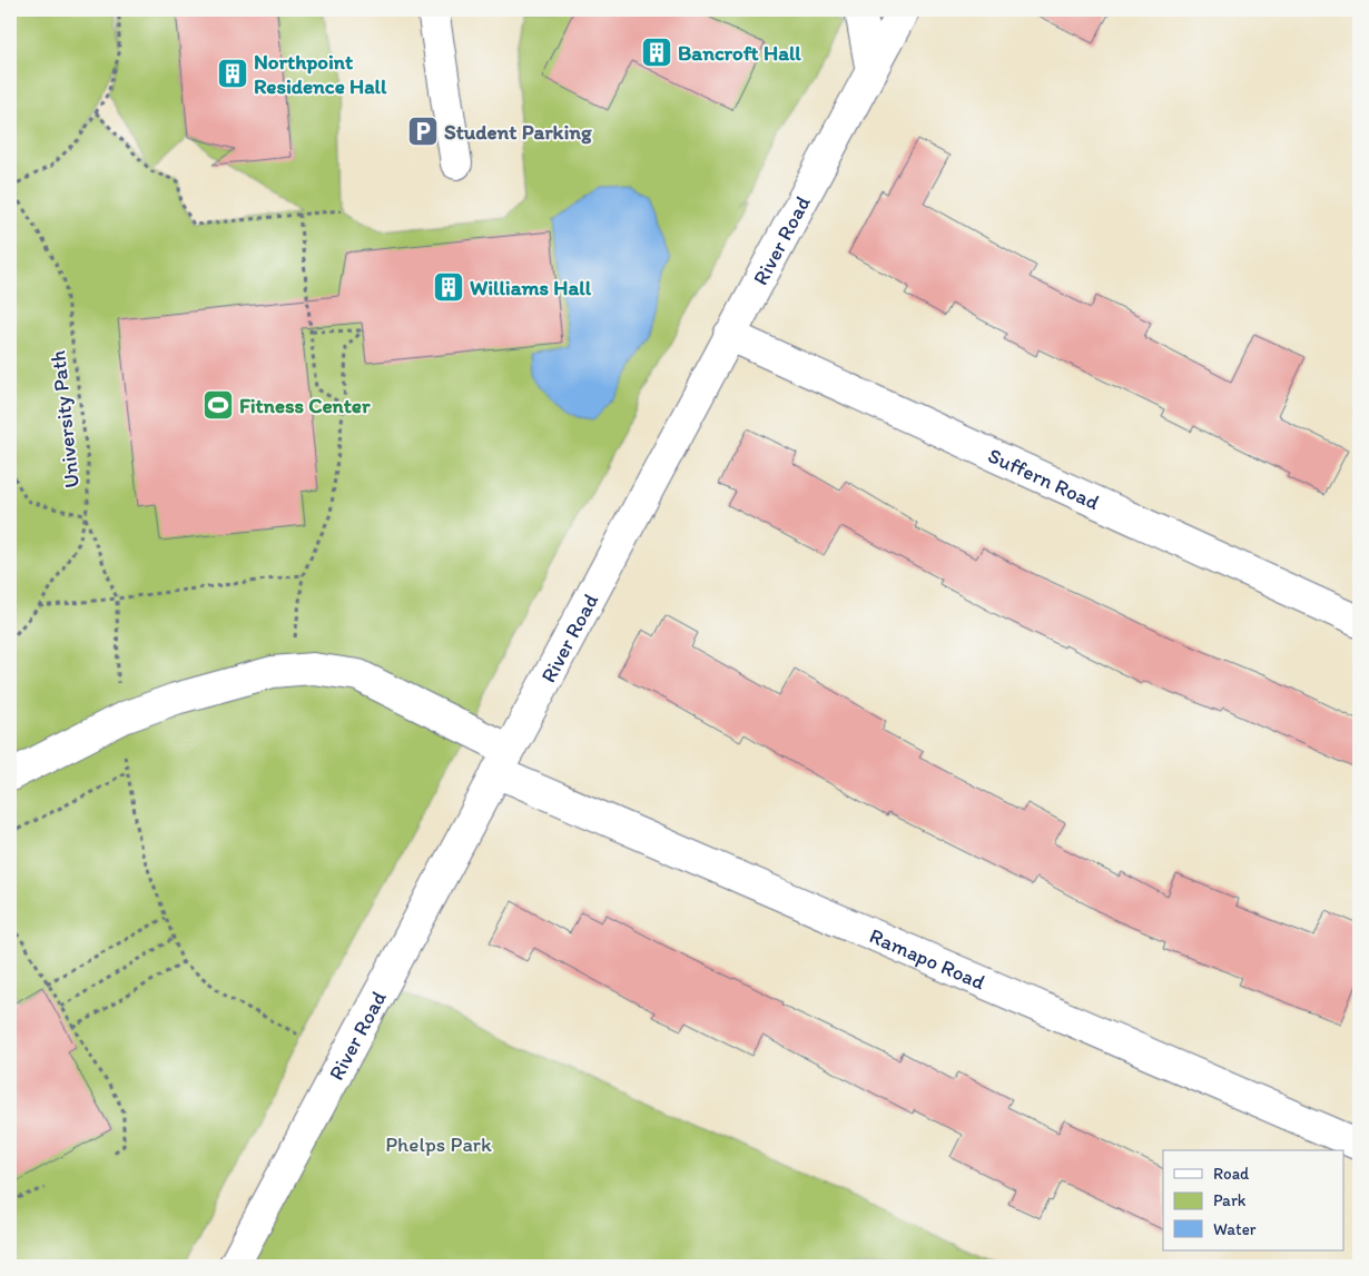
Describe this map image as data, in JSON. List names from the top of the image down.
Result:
{
  "streets": {
    "street": ["River Road", "Suffern Road", "Ramapo Road"],
    "path": ["University Path"]
  },
  "crossings": [
    ["River Road", "Suffern Road"],
    ["River Road", "Ramapo Road"]
  ],
  "parks": ["Phelps Park"],
  "places": {
    "building": ["Bancroft Hall", "Northpoint Residence Hall", "Williams Hall"],
    "parking": ["Student Parking"],
    "sports": ["Fitness Center"]
  },
  "legend": ["Road", "Park", "Water"]
}
